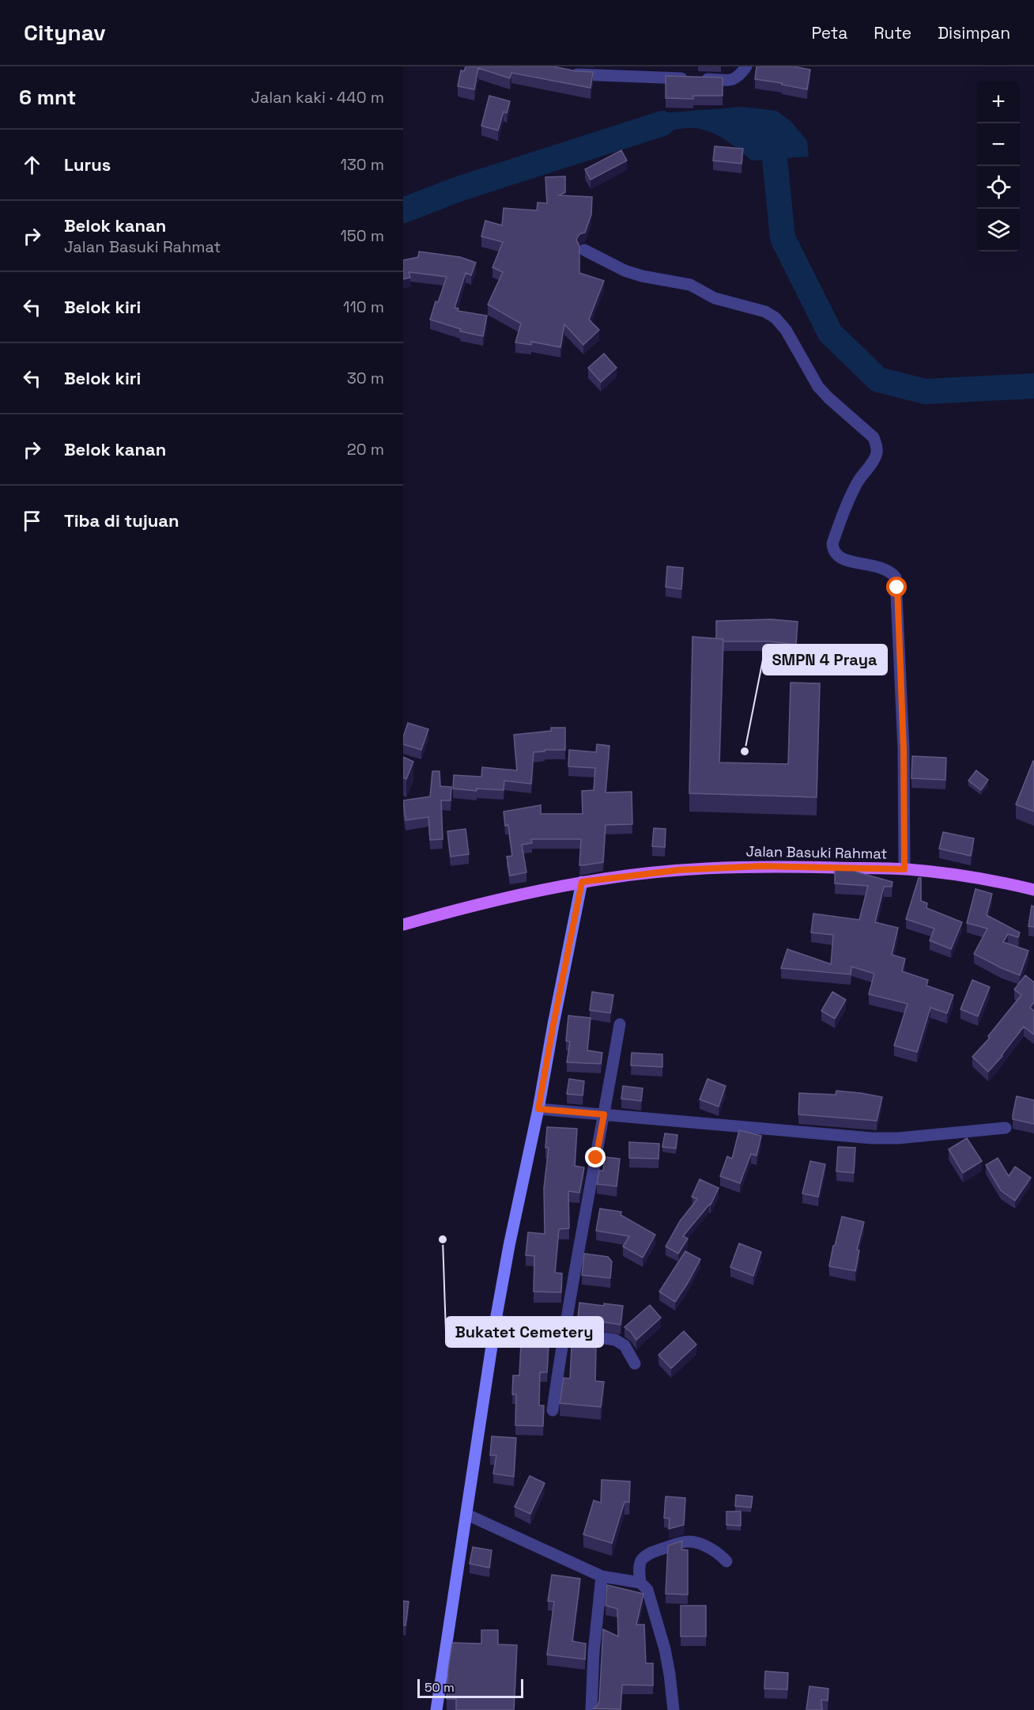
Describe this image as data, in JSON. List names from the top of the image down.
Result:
{
  "streets": {
    "main road": ["Jalan Basuki Rahmat"]
  },
  "places": ["SMPN 4 Praya", "Bukatet Cemetery"],
  "scale_bar": "50 m",
  "page": {
    "header": "Citynav",
    "nav": ["Peta", "Rute", "Disimpan"],
    "heading": ["6 mnt", "Jalan kaki · 440 m"],
    "map_buttons": ["+", "−"],
    "list": [
      ["Lurus", "130 m"],
      ["Belok kanan", "Jalan Basuki Rahmat", "150 m"],
      ["Belok kiri", "110 m"],
      ["Belok kiri", "30 m"],
      ["Belok kanan", "20 m"],
      "Tiba di tujuan"
    ],
    "scale": "50 m"
  }
}
